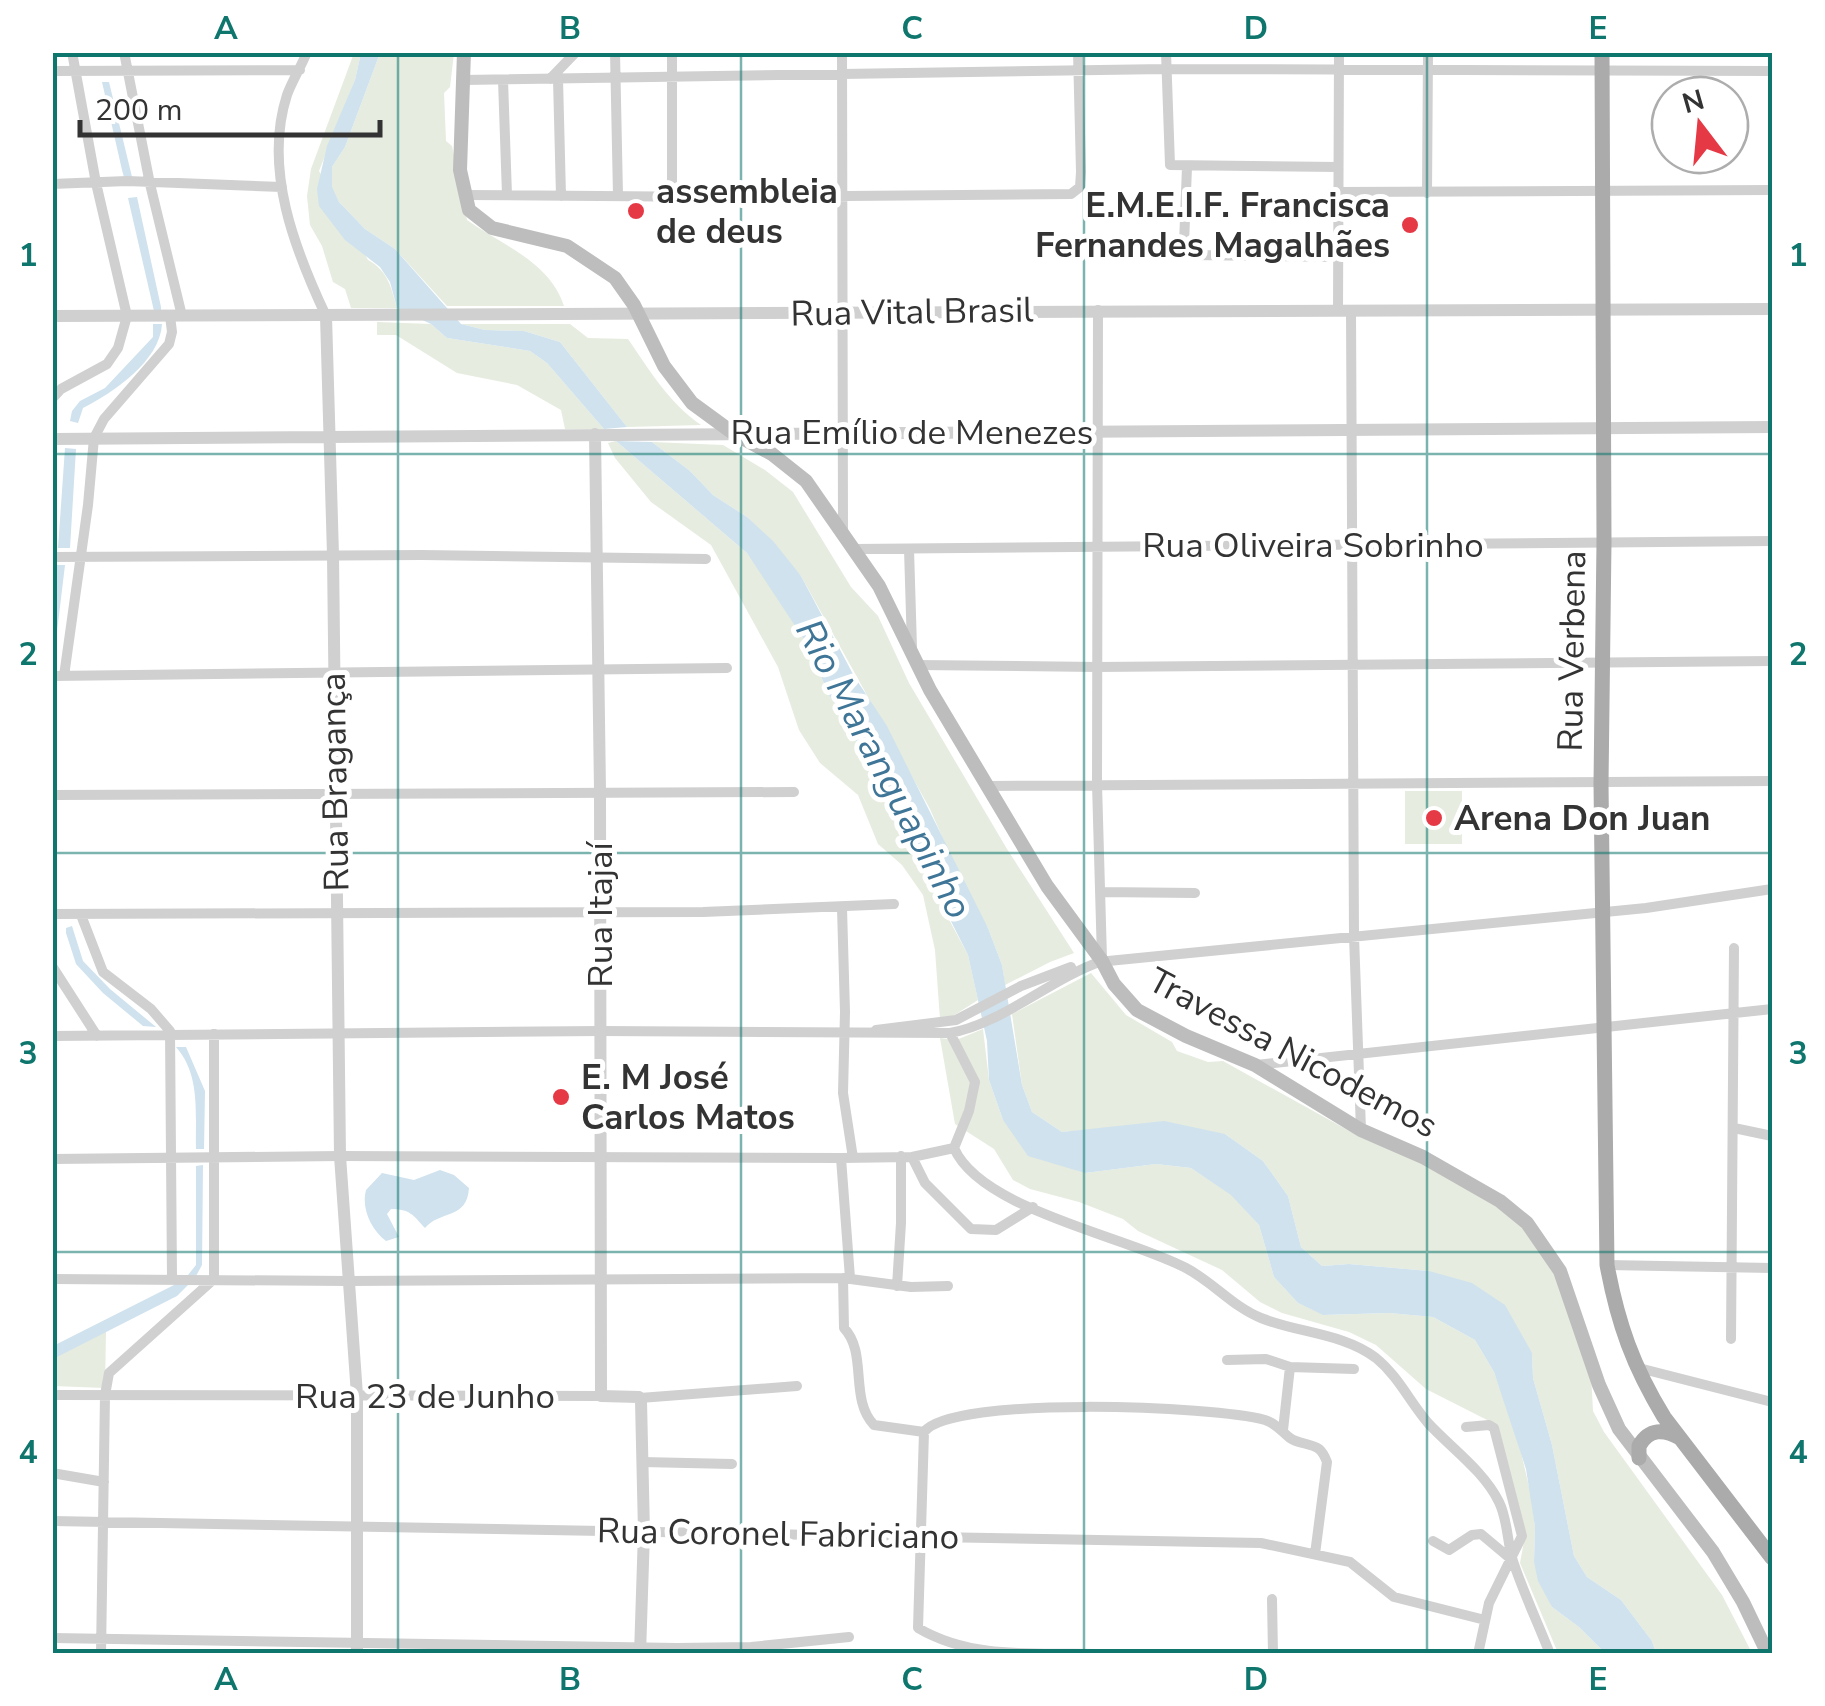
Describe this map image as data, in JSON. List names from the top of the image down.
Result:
{
  "streets": {
    "main road": ["Rua Verbena", "Travessa Nicodemos"],
    "street": [
      "Rua Vital Brasil",
      "Rua Emílio de Menezes",
      "Rua Oliveira Sobrinho",
      "Rua Bragança",
      "Rua Itajaí",
      "Rua 23 de Junho",
      "Rua Coronel Fabriciano"
    ]
  },
  "crossings": [
    ["Rua Vital Brasil", "Rua Verbena"],
    ["Rua Vital Brasil", "Rua Bragança"],
    ["Rua Vital Brasil", "Travessa Nicodemos"],
    ["Rua Emílio de Menezes", "Rua Verbena"],
    ["Rua Emílio de Menezes", "Rua Bragança"],
    ["Rua Emílio de Menezes", "Rua Itajaí"],
    ["Rua Emílio de Menezes", "Travessa Nicodemos"],
    ["Rua Oliveira Sobrinho", "Rua Verbena"],
    ["Rua Oliveira Sobrinho", "Travessa Nicodemos"],
    ["Rua Bragança", "Rua 23 de Junho"],
    ["Rua Bragança", "Rua Coronel Fabriciano"],
    ["Rua Itajaí", "Rua 23 de Junho"]
  ],
  "water": ["Rio Maranguapinho"],
  "places": [
    "assembleia de deus",
    "E.M.E.I.F. Francisca Fernandes Magalhães",
    "Arena Don Juan",
    "E. M José Carlos Matos"
  ],
  "scale_bar": "200 m",
  "north": "top",
  "grid": {
    "columns": [
      "A",
      "B",
      "C",
      "D",
      "E"
    ],
    "rows": [
      "1",
      "2",
      "3",
      "4"
    ]
  }
}
